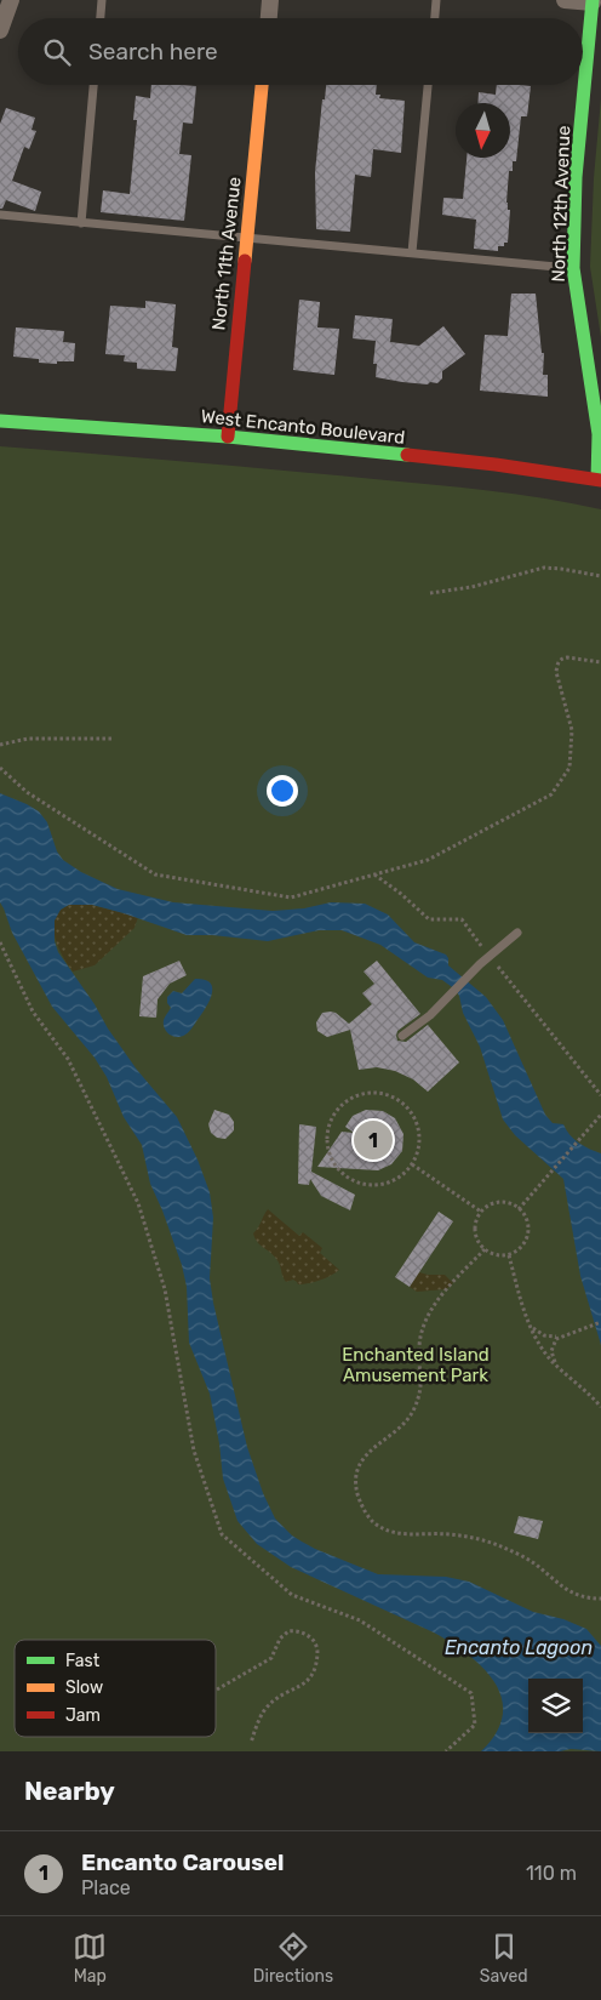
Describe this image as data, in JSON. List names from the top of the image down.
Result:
{
  "streets": {
    "street": ["North 12th Avenue", "North 11th Avenue", "West Encanto Boulevard"]
  },
  "crossings": [
    ["North 12th Avenue", "West Encanto Boulevard"],
    ["North 11th Avenue", "West Encanto Boulevard"]
  ],
  "water": ["Encanto Lagoon"],
  "parks": ["Enchanted Island Amusement Park"],
  "legend": ["Fast", "Slow", "Jam"],
  "north": "bottom",
  "page": {
    "search": "Search here",
    "pins": "1",
    "heading": "Nearby",
    "list": [
      {
        "mark": "1",
        "name": "Encanto Carousel",
        "note": "Place",
        "value": "110 m"
      }
    ],
    "nav": ["Map", "Directions", "Saved"]
  }
}
